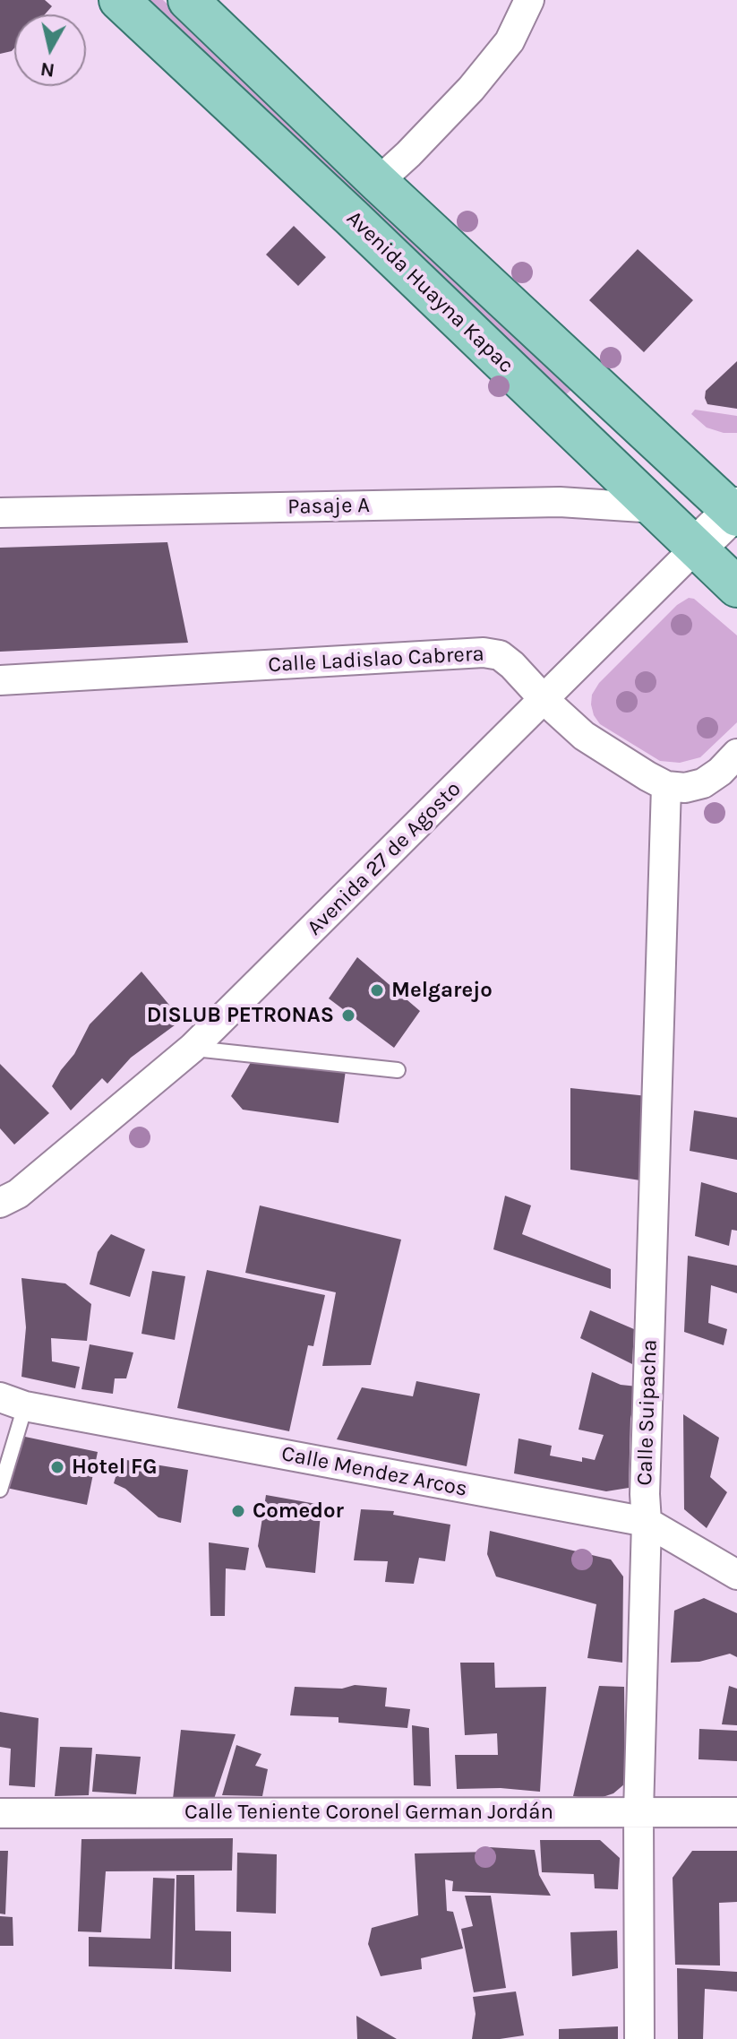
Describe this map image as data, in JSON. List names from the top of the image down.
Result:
{
  "streets": {
    "main road": ["Avenida Huayna Kapac"],
    "street": [
      "Pasaje A",
      "Calle Ladislao Cabrera",
      "Avenida 27 de Agosto",
      "Calle Suipacha",
      "Calle Mendez Arcos",
      "Calle Teniente Coronel German Jordán"
    ]
  },
  "crossings": [
    ["Avenida Huayna Kapac", "Pasaje A"],
    ["Avenida Huayna Kapac", "Avenida 27 de Agosto"],
    ["Calle Ladislao Cabrera", "Avenida 27 de Agosto"],
    ["Calle Ladislao Cabrera", "Calle Suipacha"],
    ["Calle Suipacha", "Calle Mendez Arcos"],
    ["Calle Suipacha", "Calle Teniente Coronel German Jordán"]
  ],
  "places": [
    "Melgarejo",
    "DISLUB PETRONAS",
    "Hotel FG",
    "Comedor"
  ],
  "north": "bottom"
}
